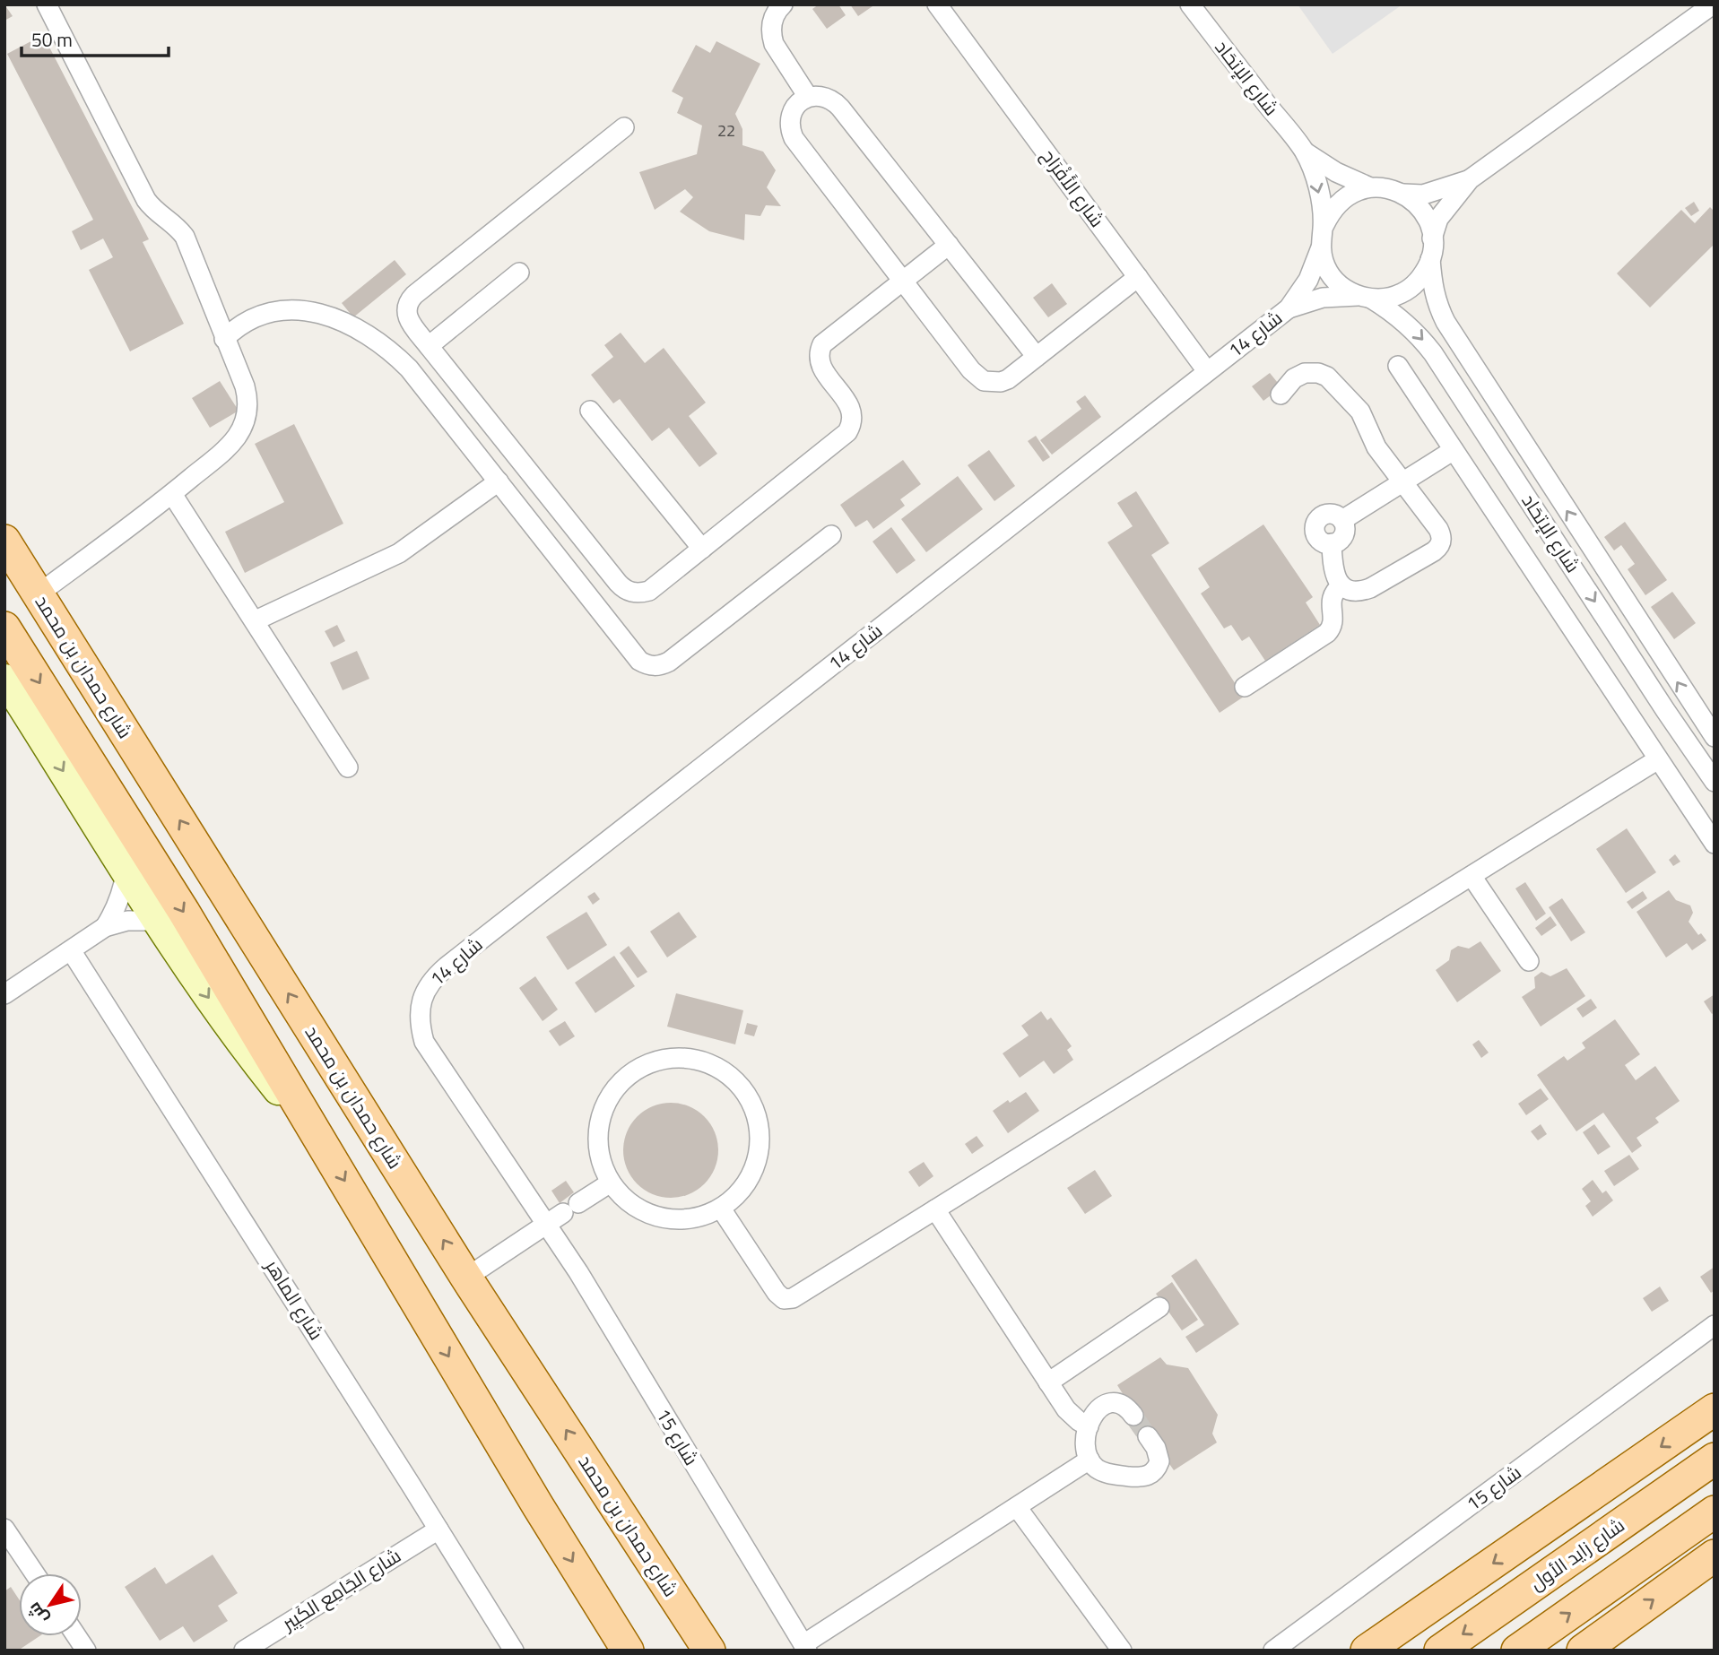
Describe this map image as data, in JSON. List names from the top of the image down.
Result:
{
  "streets": {
    "main road": ["شارع حمدان بن محمد", "شارع زايد الأول"],
    "street": [
      "شارع الإتحَاد",
      "شارع الأَفْرَاح",
      "شارع 14",
      "شارع الماهر",
      "شارع 15",
      "شارع الجَامِع الكَبِير"
    ]
  },
  "crossings": [
    ["شارع الإتحَاد", "شارع 14"],
    ["شارع الأَفْرَاح", "شارع 14"],
    ["شارع 14", "شارع 15"],
    ["شارع الماهر", "شارع الجَامِع الكَبِير"]
  ],
  "house_numbers": ["22"],
  "scale_bar": "50 m",
  "north": "bottom left"
}
